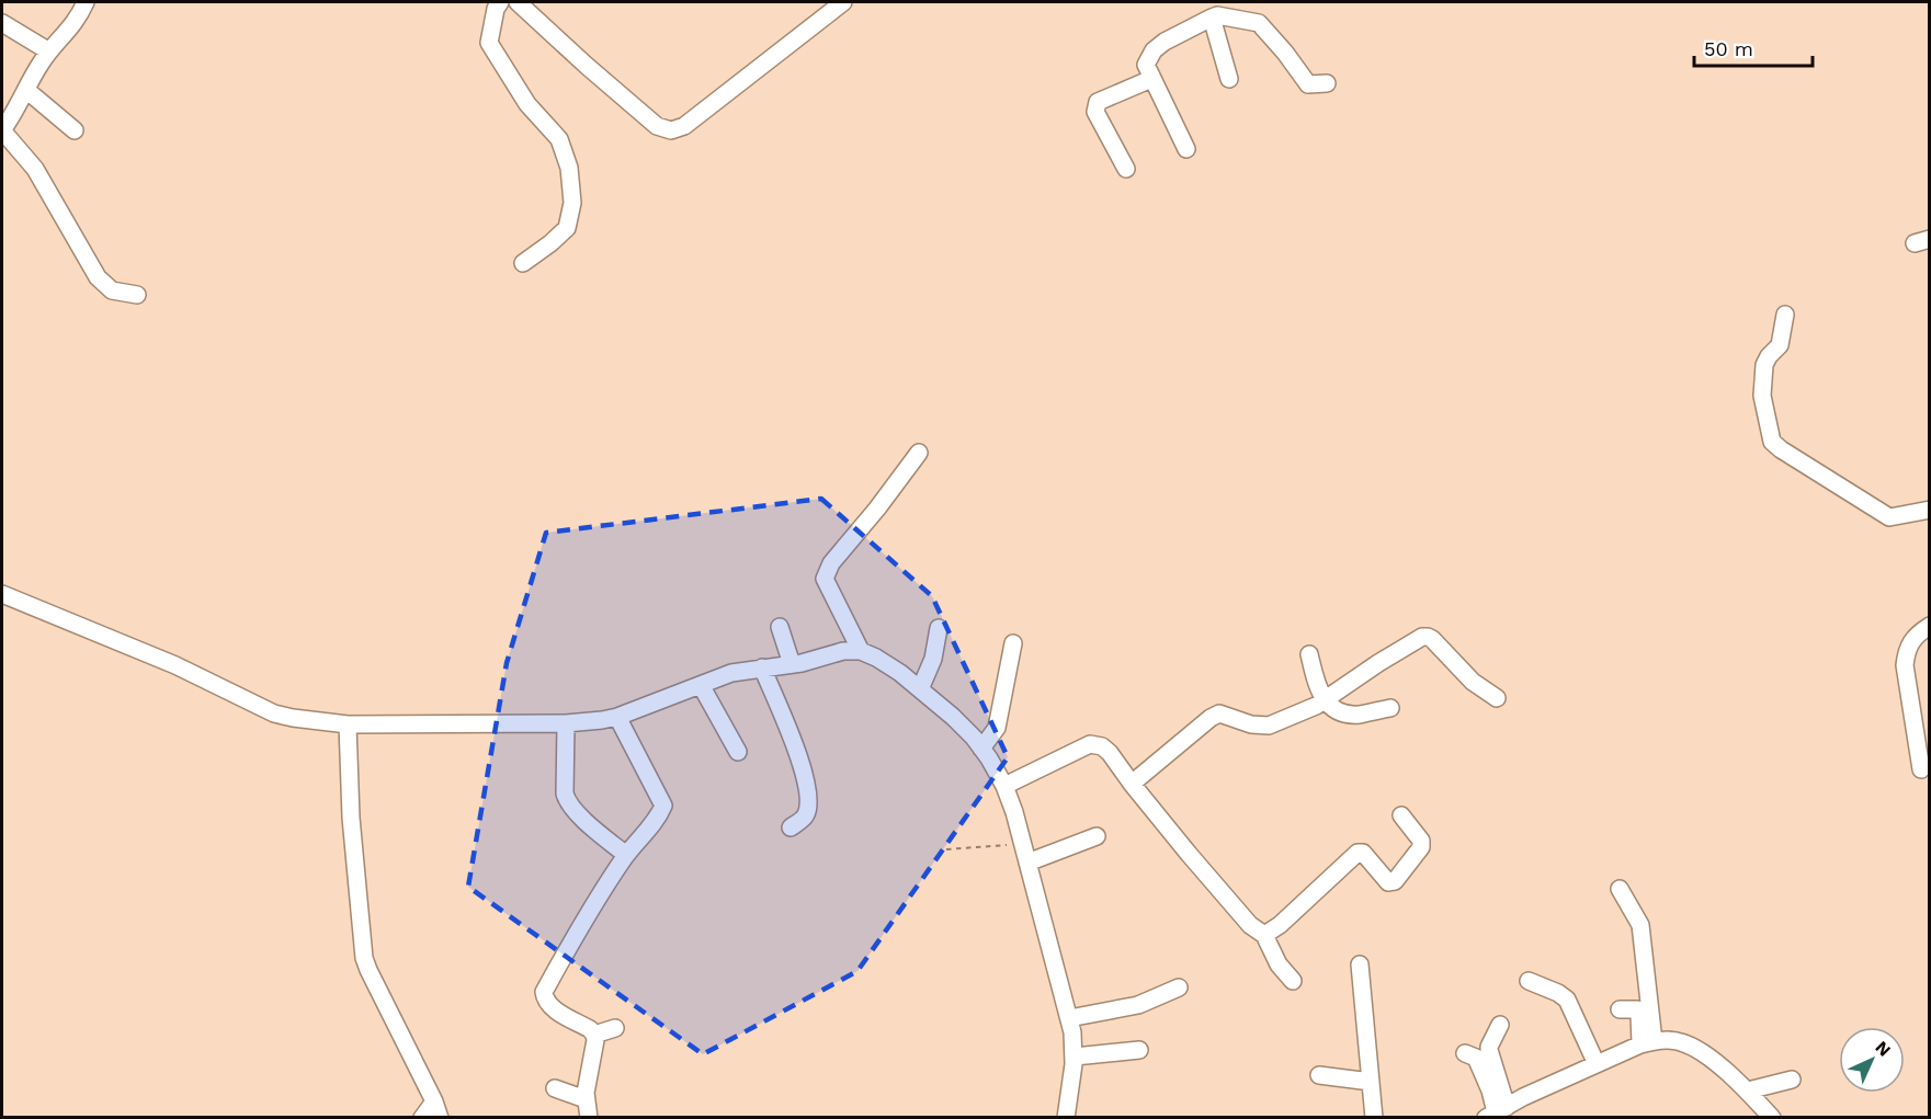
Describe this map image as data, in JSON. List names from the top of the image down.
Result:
{
  "scale_bar": "50 m",
  "north": "top right"
}
